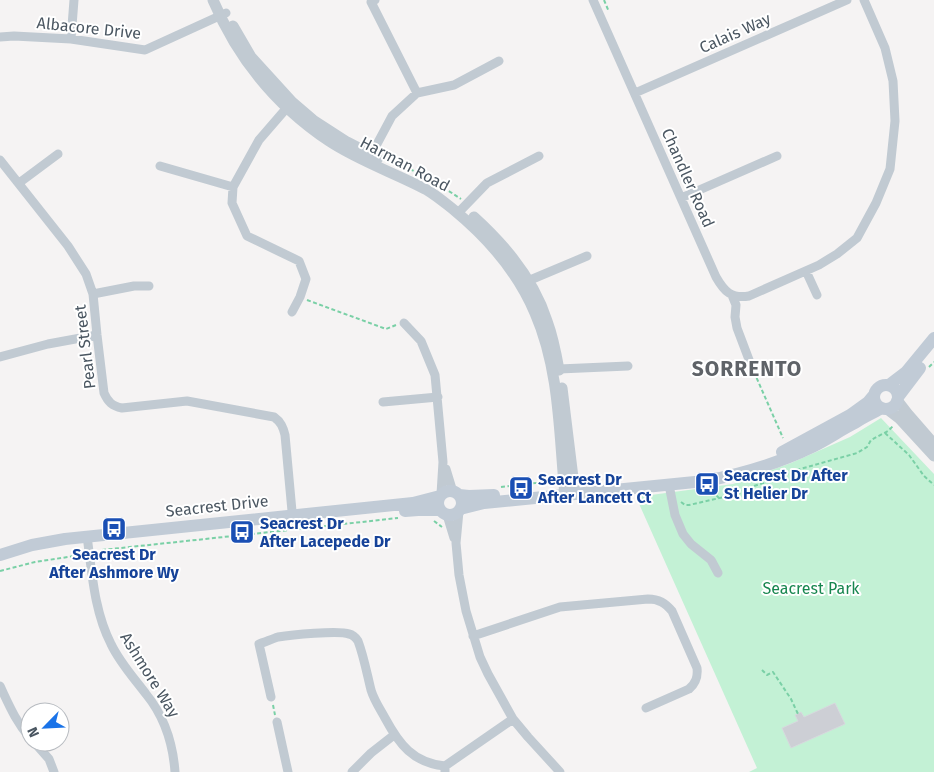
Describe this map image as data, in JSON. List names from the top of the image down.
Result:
{
  "streets": {
    "main road": ["Seacrest Drive"],
    "street": [
      "Albacore Drive",
      "Calais Way",
      "Harman Road",
      "Chandler Road",
      "Pearl Street",
      "Ashmore Way"
    ]
  },
  "crossings": [
    ["Albacore Drive", "Harman Road"],
    ["Calais Way", "Chandler Road"],
    ["Harman Road", "Seacrest Drive"],
    ["Pearl Street", "Seacrest Drive"],
    ["Seacrest Drive", "Ashmore Way"]
  ],
  "districts": ["SORRENTO"],
  "parks": ["Seacrest Park"],
  "places": {
    "bus stop": [
      "Seacrest Dr After St Helier Dr",
      "Seacrest Dr After Lancett Ct",
      "Seacrest Dr After Ashmore Wy",
      "Seacrest Dr After Lacepede Dr"
    ]
  },
  "north": "bottom left"
}
